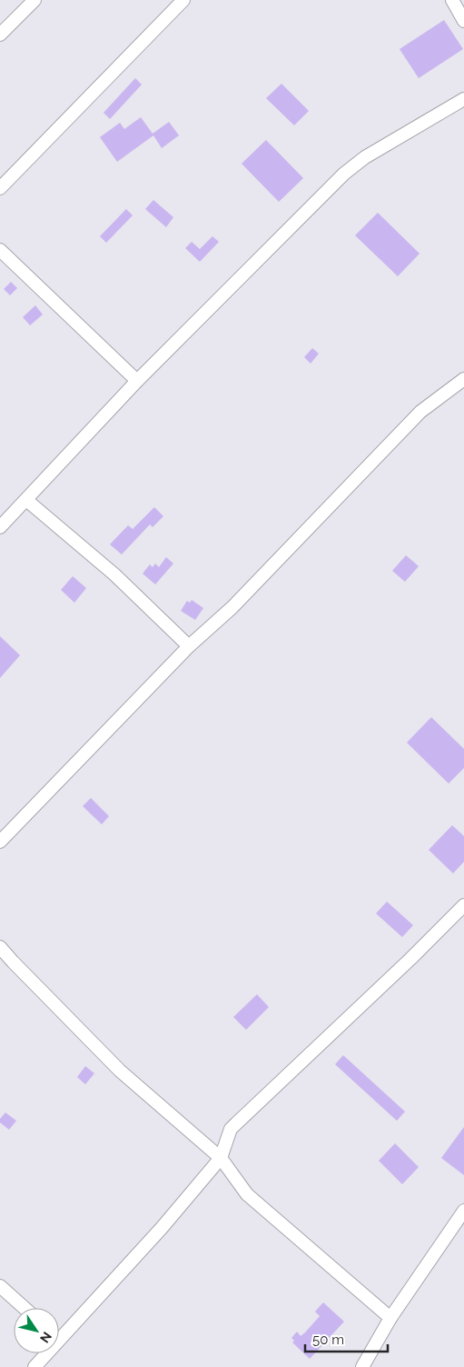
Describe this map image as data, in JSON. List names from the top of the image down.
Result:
{
  "scale_bar": "50 m",
  "north": "bottom right"
}
